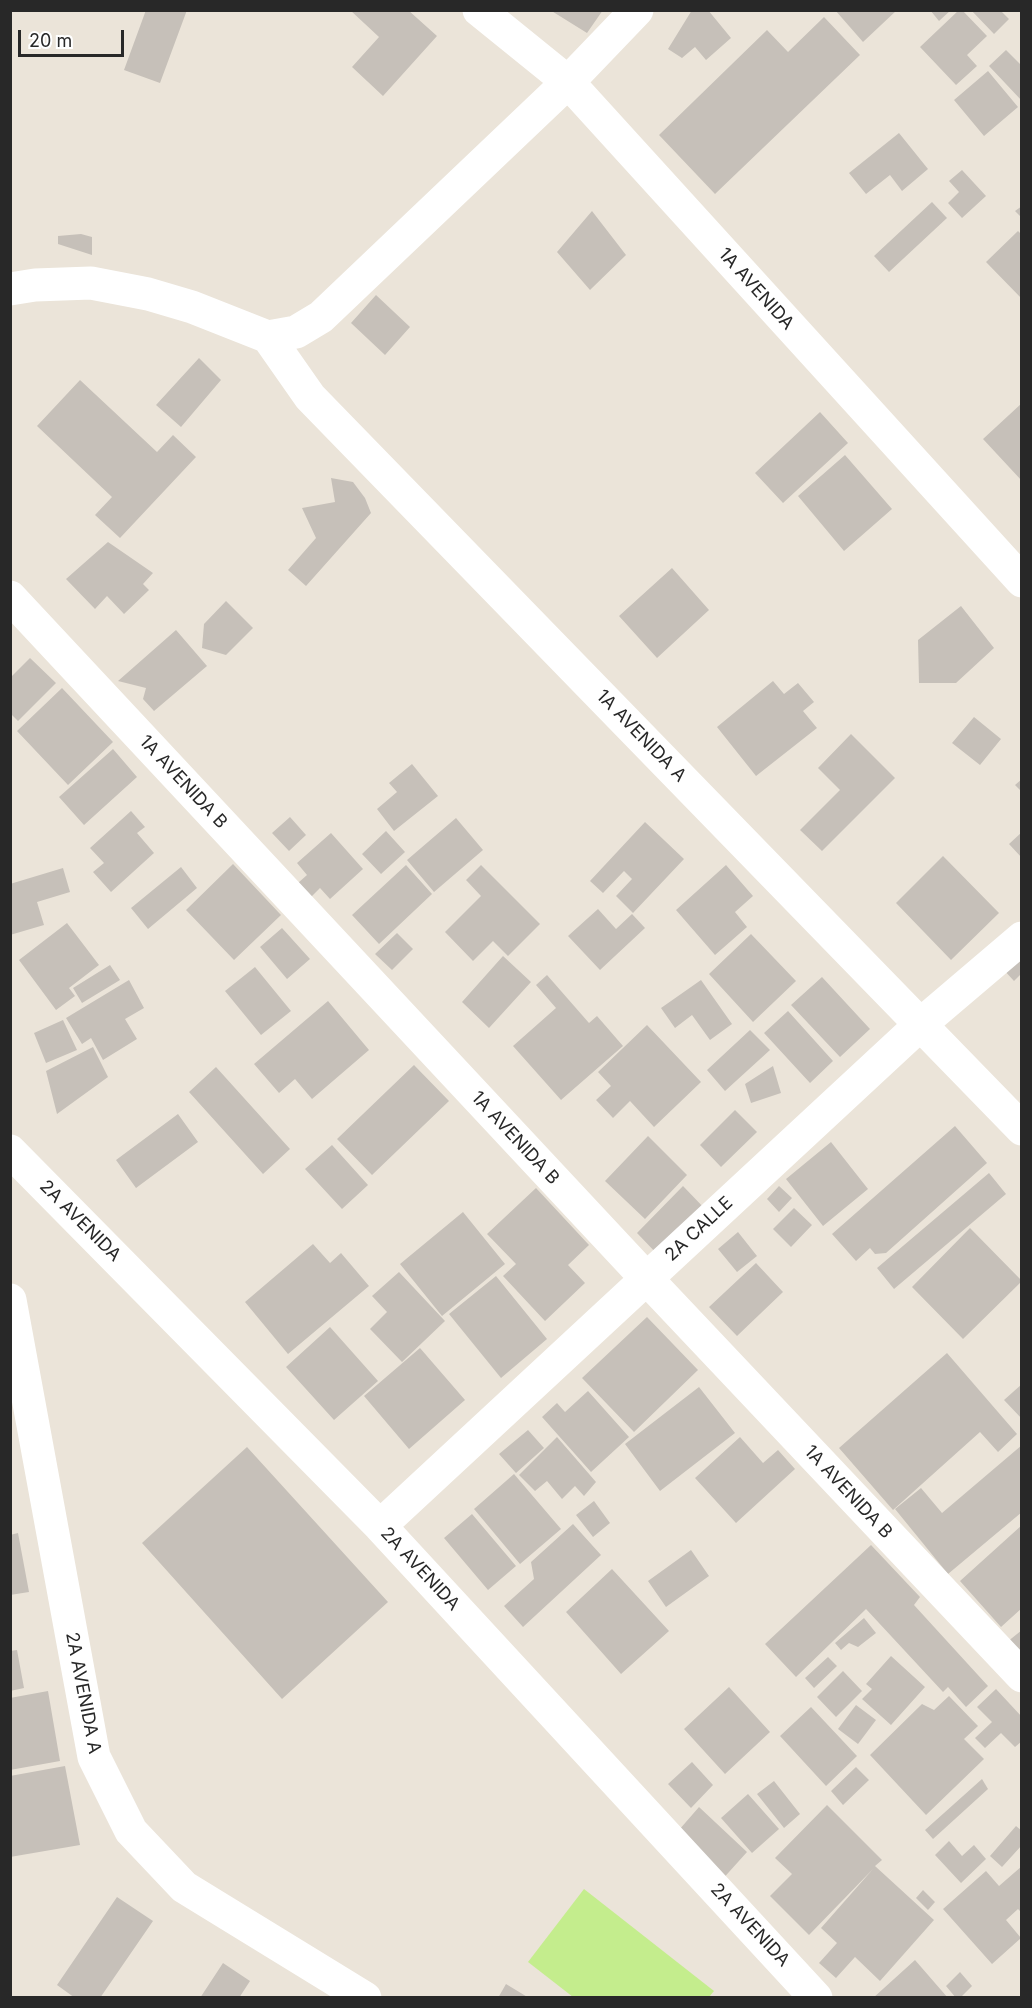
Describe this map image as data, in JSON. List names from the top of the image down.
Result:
{
  "streets": {
    "street": [
      "1A AVENIDA",
      "1A AVENIDA A",
      "1A AVENIDA B",
      "2A AVENIDA",
      "2A CALLE",
      "2A AVENIDA A"
    ]
  },
  "crossings": [
    ["1A AVENIDA A", "2A CALLE"],
    ["1A AVENIDA B", "2A CALLE"],
    ["2A AVENIDA", "2A CALLE"]
  ],
  "scale_bar": "20 m"
}
